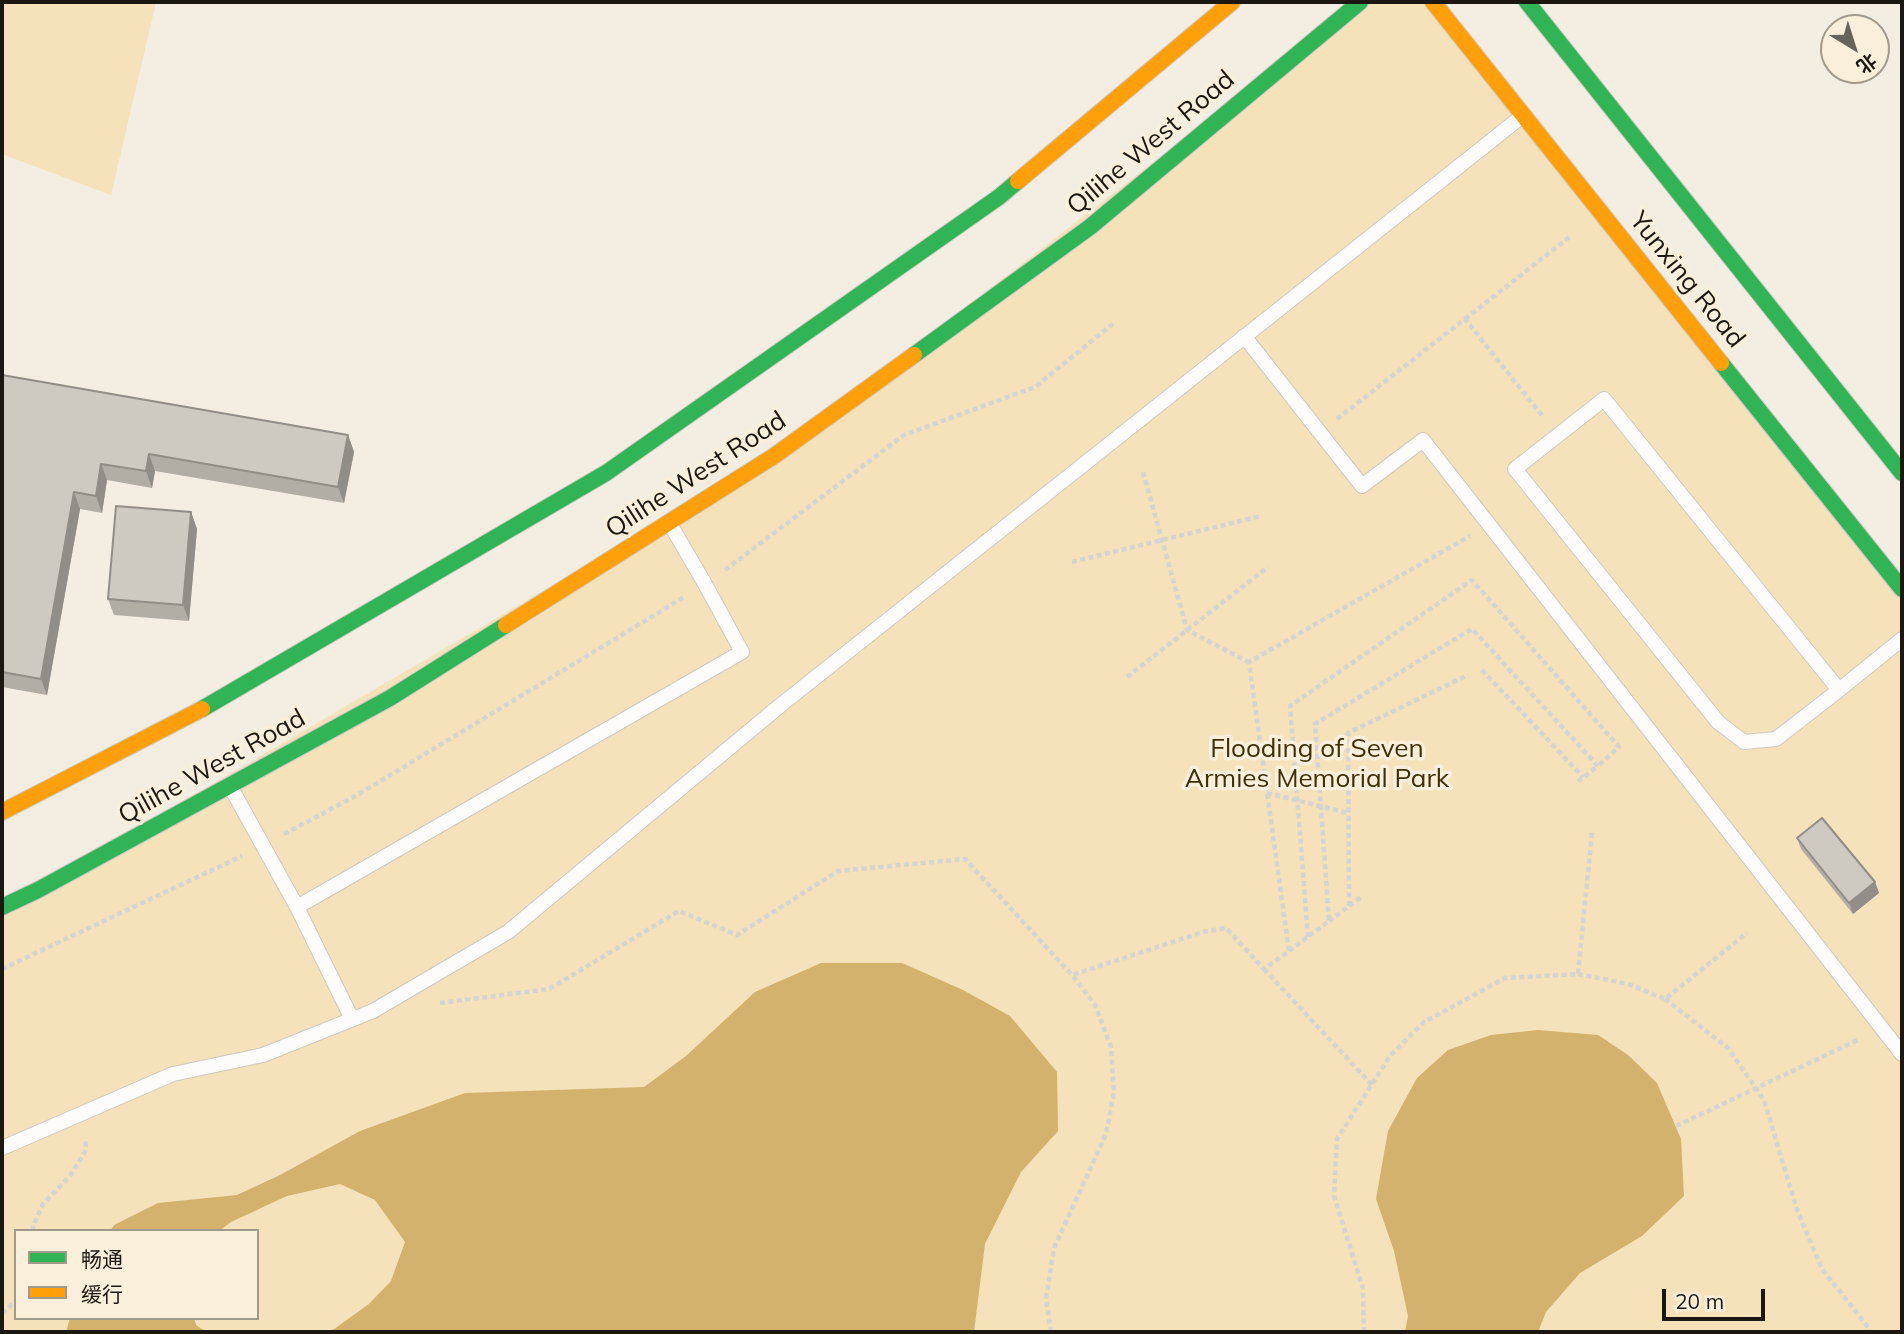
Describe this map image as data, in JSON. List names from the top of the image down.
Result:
{
  "streets": {
    "street": ["Qilihe West Road", "Yunxing Road"]
  },
  "parks": ["Flooding of Seven Armies Memorial Park"],
  "legend": ["畅通", "缓行"],
  "scale_bar": "20 m",
  "north": "bottom right"
}
